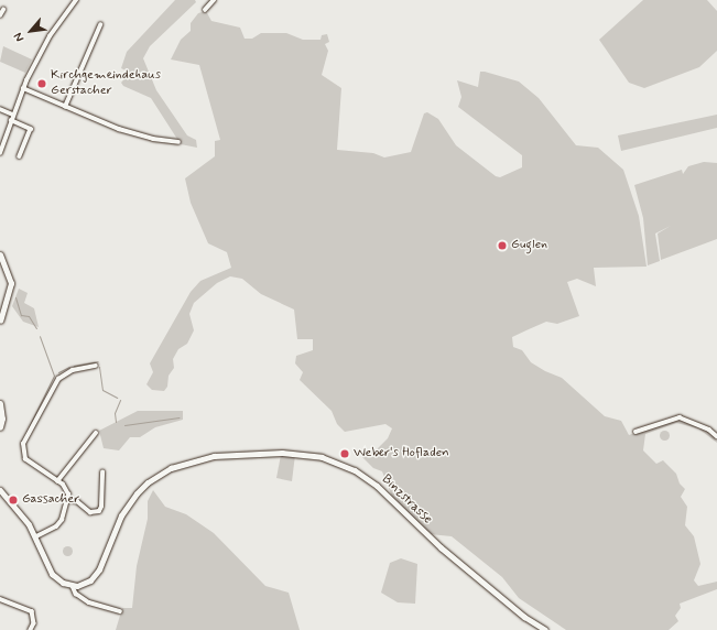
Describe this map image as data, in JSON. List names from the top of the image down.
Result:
{
  "streets": {
    "main road": ["Binzstrasse"]
  },
  "places": [
    "Kirchgemeindehaus Gerstacher",
    "Guglen",
    "Weber's Hofladen",
    "Gassacher"
  ],
  "north": "bottom left"
}
